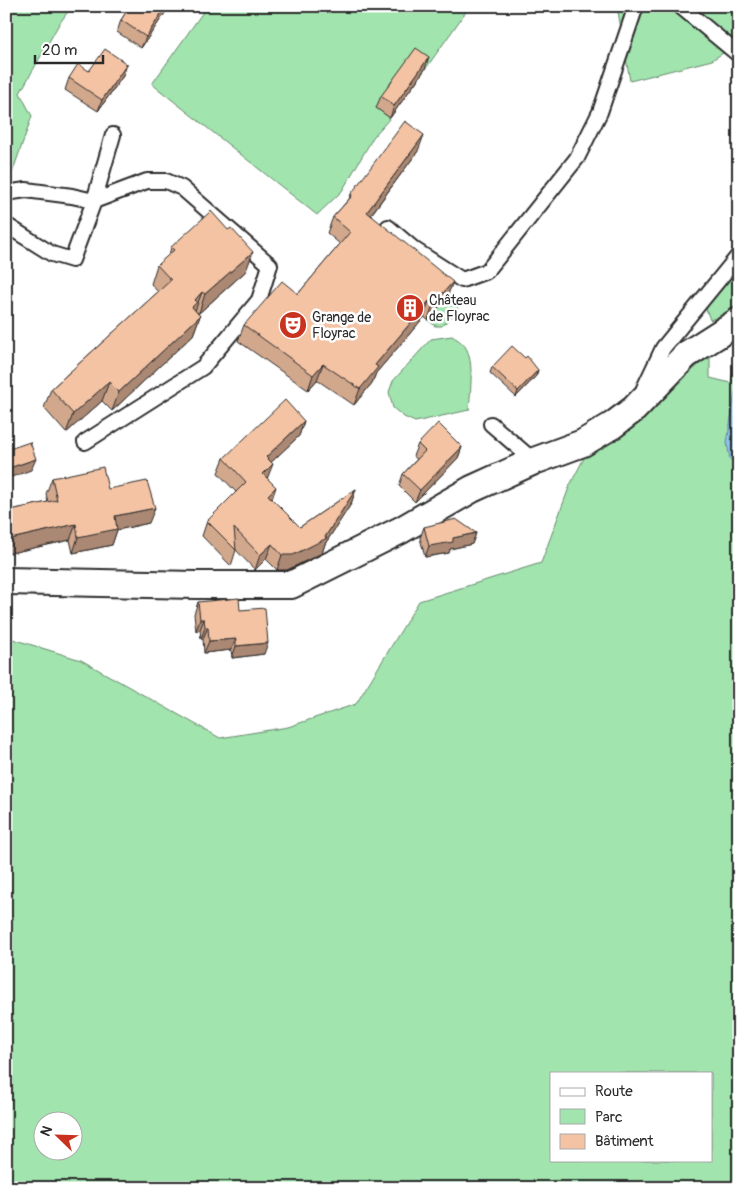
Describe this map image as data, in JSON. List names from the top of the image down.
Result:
{
  "places": {
    "building": ["Château de Floyrac"],
    "theatre": ["Grange de Floyrac"]
  },
  "legend": ["Route", "Parc", "Bâtiment"],
  "scale_bar": "20 m",
  "north": "top left"
}
